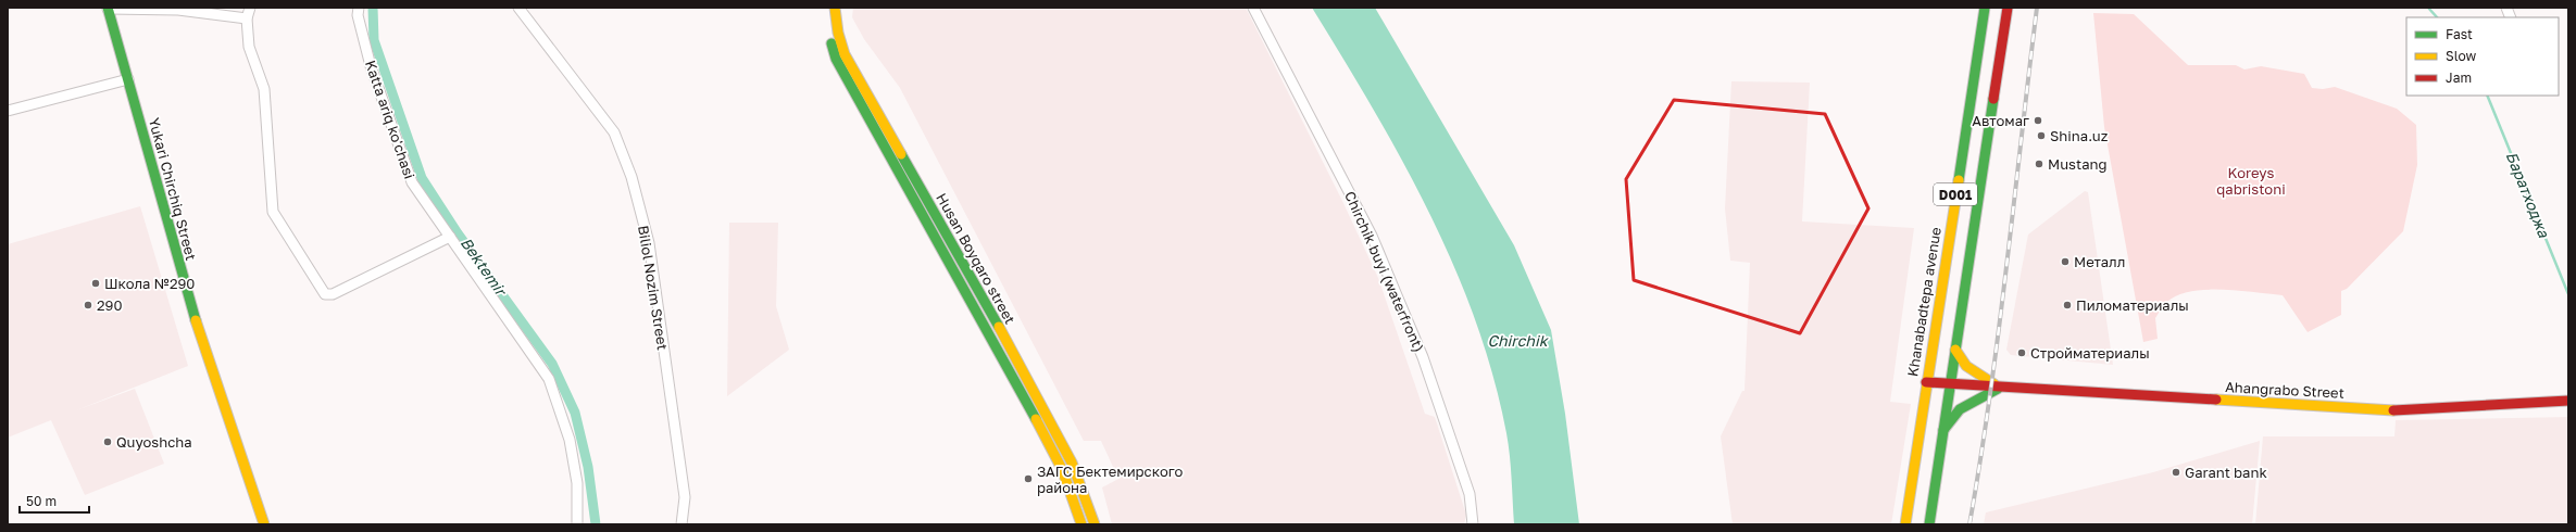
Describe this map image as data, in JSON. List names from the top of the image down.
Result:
{
  "streets": {
    "main road": [
      "Yukari Chirchiq Street",
      "D001",
      "Husan Boyqaro street",
      "Khanabadtepa avenue",
      "Ahangrabo Street"
    ],
    "street": ["Katta ariq ko'chasi", "Chirchik buyi (waterfront)", "Biliol Nozim Street"]
  },
  "crossings": [
    ["D001", "Ahangrabo Street"],
    ["Khanabadtepa avenue", "Ahangrabo Street"]
  ],
  "water": ["Баратходжа", "Bektemir", "Chirchik"],
  "parks": ["Koreys qabristoni"],
  "places": [
    "Автомаг",
    "Shina.uz",
    "Mustang",
    "Металл",
    "Школа №290",
    "290",
    "Пиломатериалы",
    "Стройматериалы",
    "Quyoshcha",
    "Garant bank",
    "ЗАГС Бектемирского района"
  ],
  "legend": ["Fast", "Slow", "Jam"],
  "scale_bar": "50 m"
}
